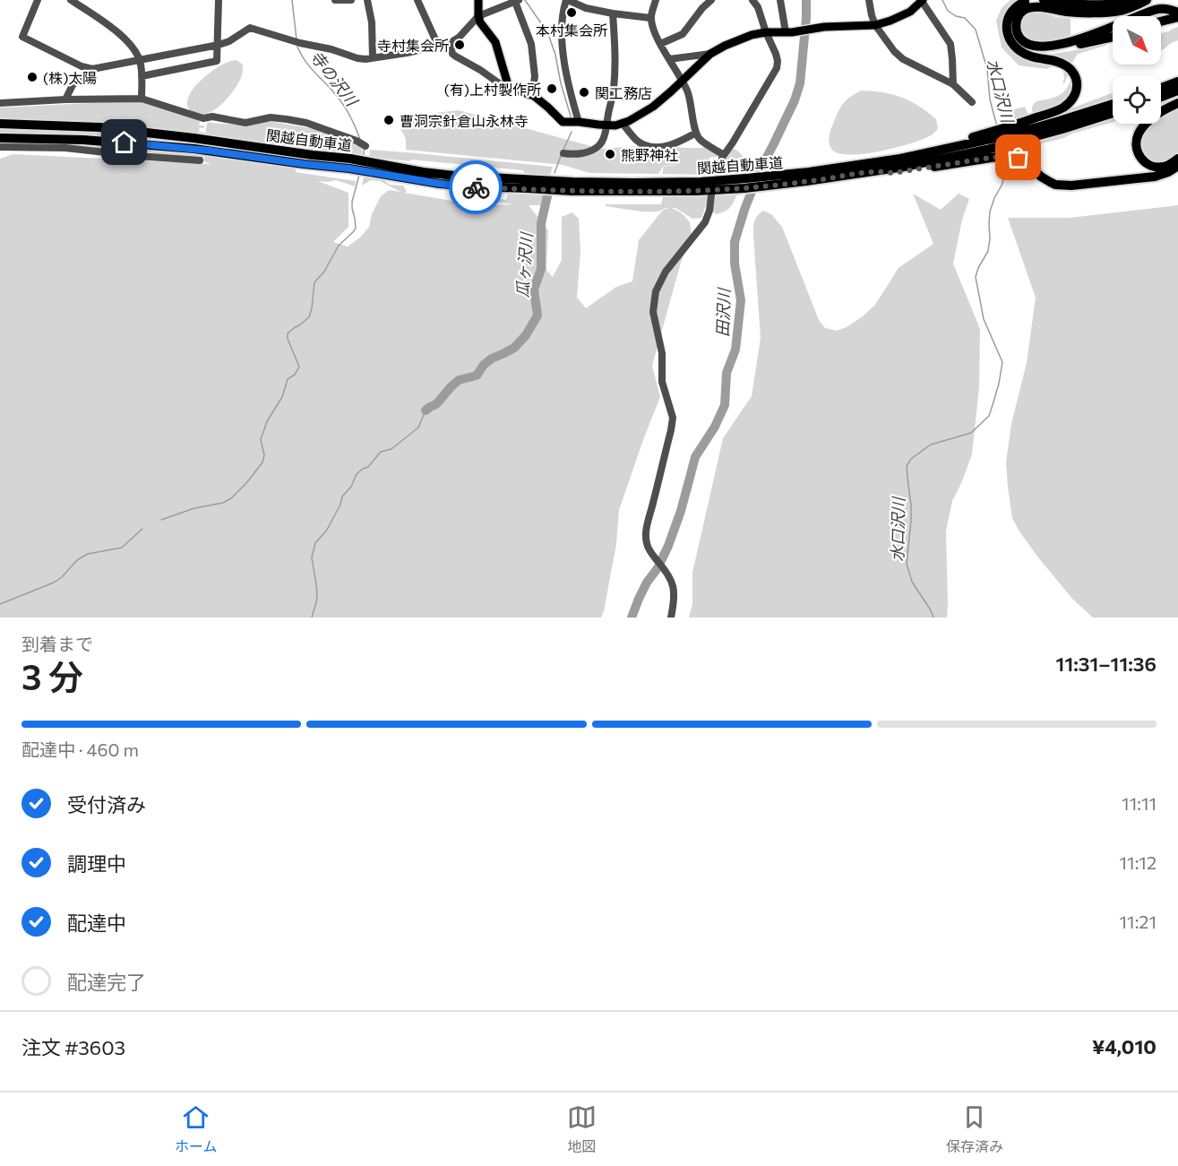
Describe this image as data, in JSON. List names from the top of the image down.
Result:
{
  "streets": {
    "highway": ["関越自動車道"]
  },
  "water": [
    "寺の沢川",
    "水口沢川",
    "瓜ヶ沢川",
    "田沢川"
  ],
  "places": [
    "本村集会所",
    "寺村集会所",
    "(株)太陽",
    "(有)上村製作所",
    "関工務店",
    "曹洞宗針倉山永林寺",
    "熊野神社"
  ],
  "north": "bottom right",
  "page": {
    "heading": ["3 分", "到着まで", "11:31–11:36"],
    "panel": ["注文 #3603", "¥4,010"],
    "bar": "配達中 · 460 m",
    "list": [
      ["受付済み", "11:11"],
      ["調理中", "11:12"],
      ["配達中", "11:21"],
      "配達完了"
    ],
    "tabs": ["ホーム", "地図", "保存済み"]
  }
}
